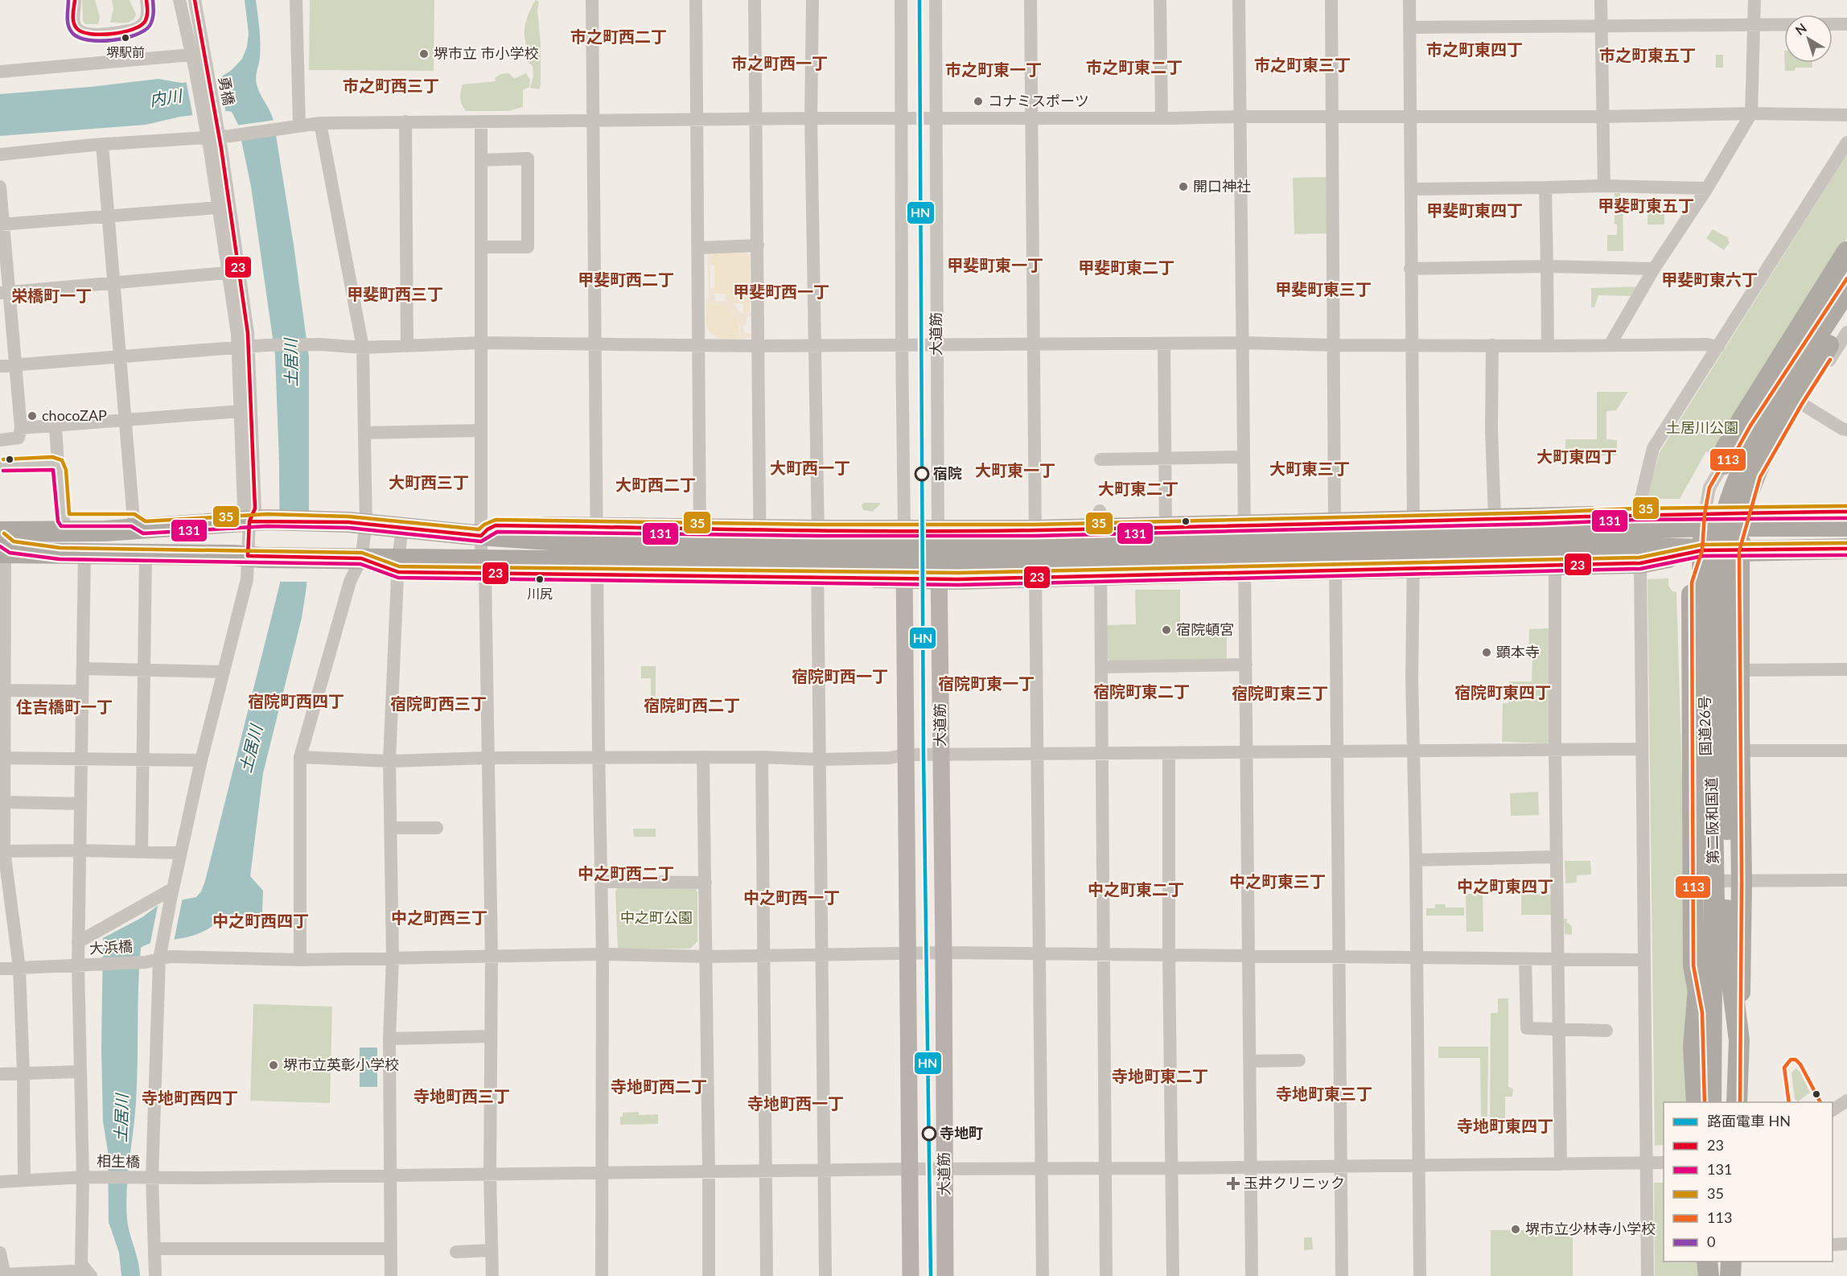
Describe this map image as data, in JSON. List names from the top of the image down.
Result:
{
  "streets": {
    "highway": ["国道26号", "第二阪和国道"],
    "main road": ["大道筋"],
    "street": ["勇橋", "大浜橋", "相生橋"]
  },
  "crossings": [
    ["大道筋", "大浜橋"],
    ["大道筋", "相生橋"]
  ],
  "districts": [
    "市之町西二丁",
    "市之町東四丁",
    "市之町東五丁",
    "市之町西一丁",
    "市之町東三丁",
    "市之町東二丁",
    "市之町東一丁",
    "市之町西三丁",
    "甲斐町東五丁",
    "甲斐町東四丁",
    "甲斐町東一丁",
    "甲斐町東二丁",
    "甲斐町西二丁",
    "甲斐町東六丁",
    "甲斐町東三丁",
    "甲斐町西一丁",
    "甲斐町西三丁",
    "栄橋町一丁",
    "大町東四丁",
    "大町西一丁",
    "大町東三丁",
    "大町東一丁",
    "大町西三丁",
    "大町西二丁",
    "大町東二丁",
    "宿院町西一丁",
    "宿院町東一丁",
    "宿院町東二丁",
    "宿院町東四丁",
    "宿院町東三丁",
    "宿院町西四丁",
    "宿院町西三丁",
    "宿院町西二丁",
    "住吉橋町一丁",
    "中之町西二丁",
    "中之町東三丁",
    "中之町東四丁",
    "中之町東二丁",
    "中之町西一丁",
    "中之町西三丁",
    "中之町西四丁",
    "寺地町東二丁",
    "寺地町西二丁",
    "寺地町東三丁",
    "寺地町西三丁",
    "寺地町西四丁",
    "寺地町西一丁",
    "寺地町東四丁"
  ],
  "water": ["内川", "土居川"],
  "parks": ["土居川公園", "中之町公園"],
  "places": {
    "other": [
      "堺駅前",
      "堺市立 市小学校",
      "コナミスポーツ",
      "開口神社",
      "chocoZAP",
      "宿院",
      "川尻",
      "宿院頓宮",
      "顕本寺",
      "堺市立英彰小学校",
      "寺地町",
      "堺市立少林寺小学校"
    ],
    "health": ["玉井クリニック"]
  },
  "lines": [
    "tram line HN",
    "transit line 23",
    "transit line 0",
    "transit line 113",
    "transit line 35",
    "transit line 131"
  ],
  "legend": [
    "路面電車 HN",
    "23",
    "131",
    "35",
    "113",
    "0"
  ],
  "north": "top left"
}
